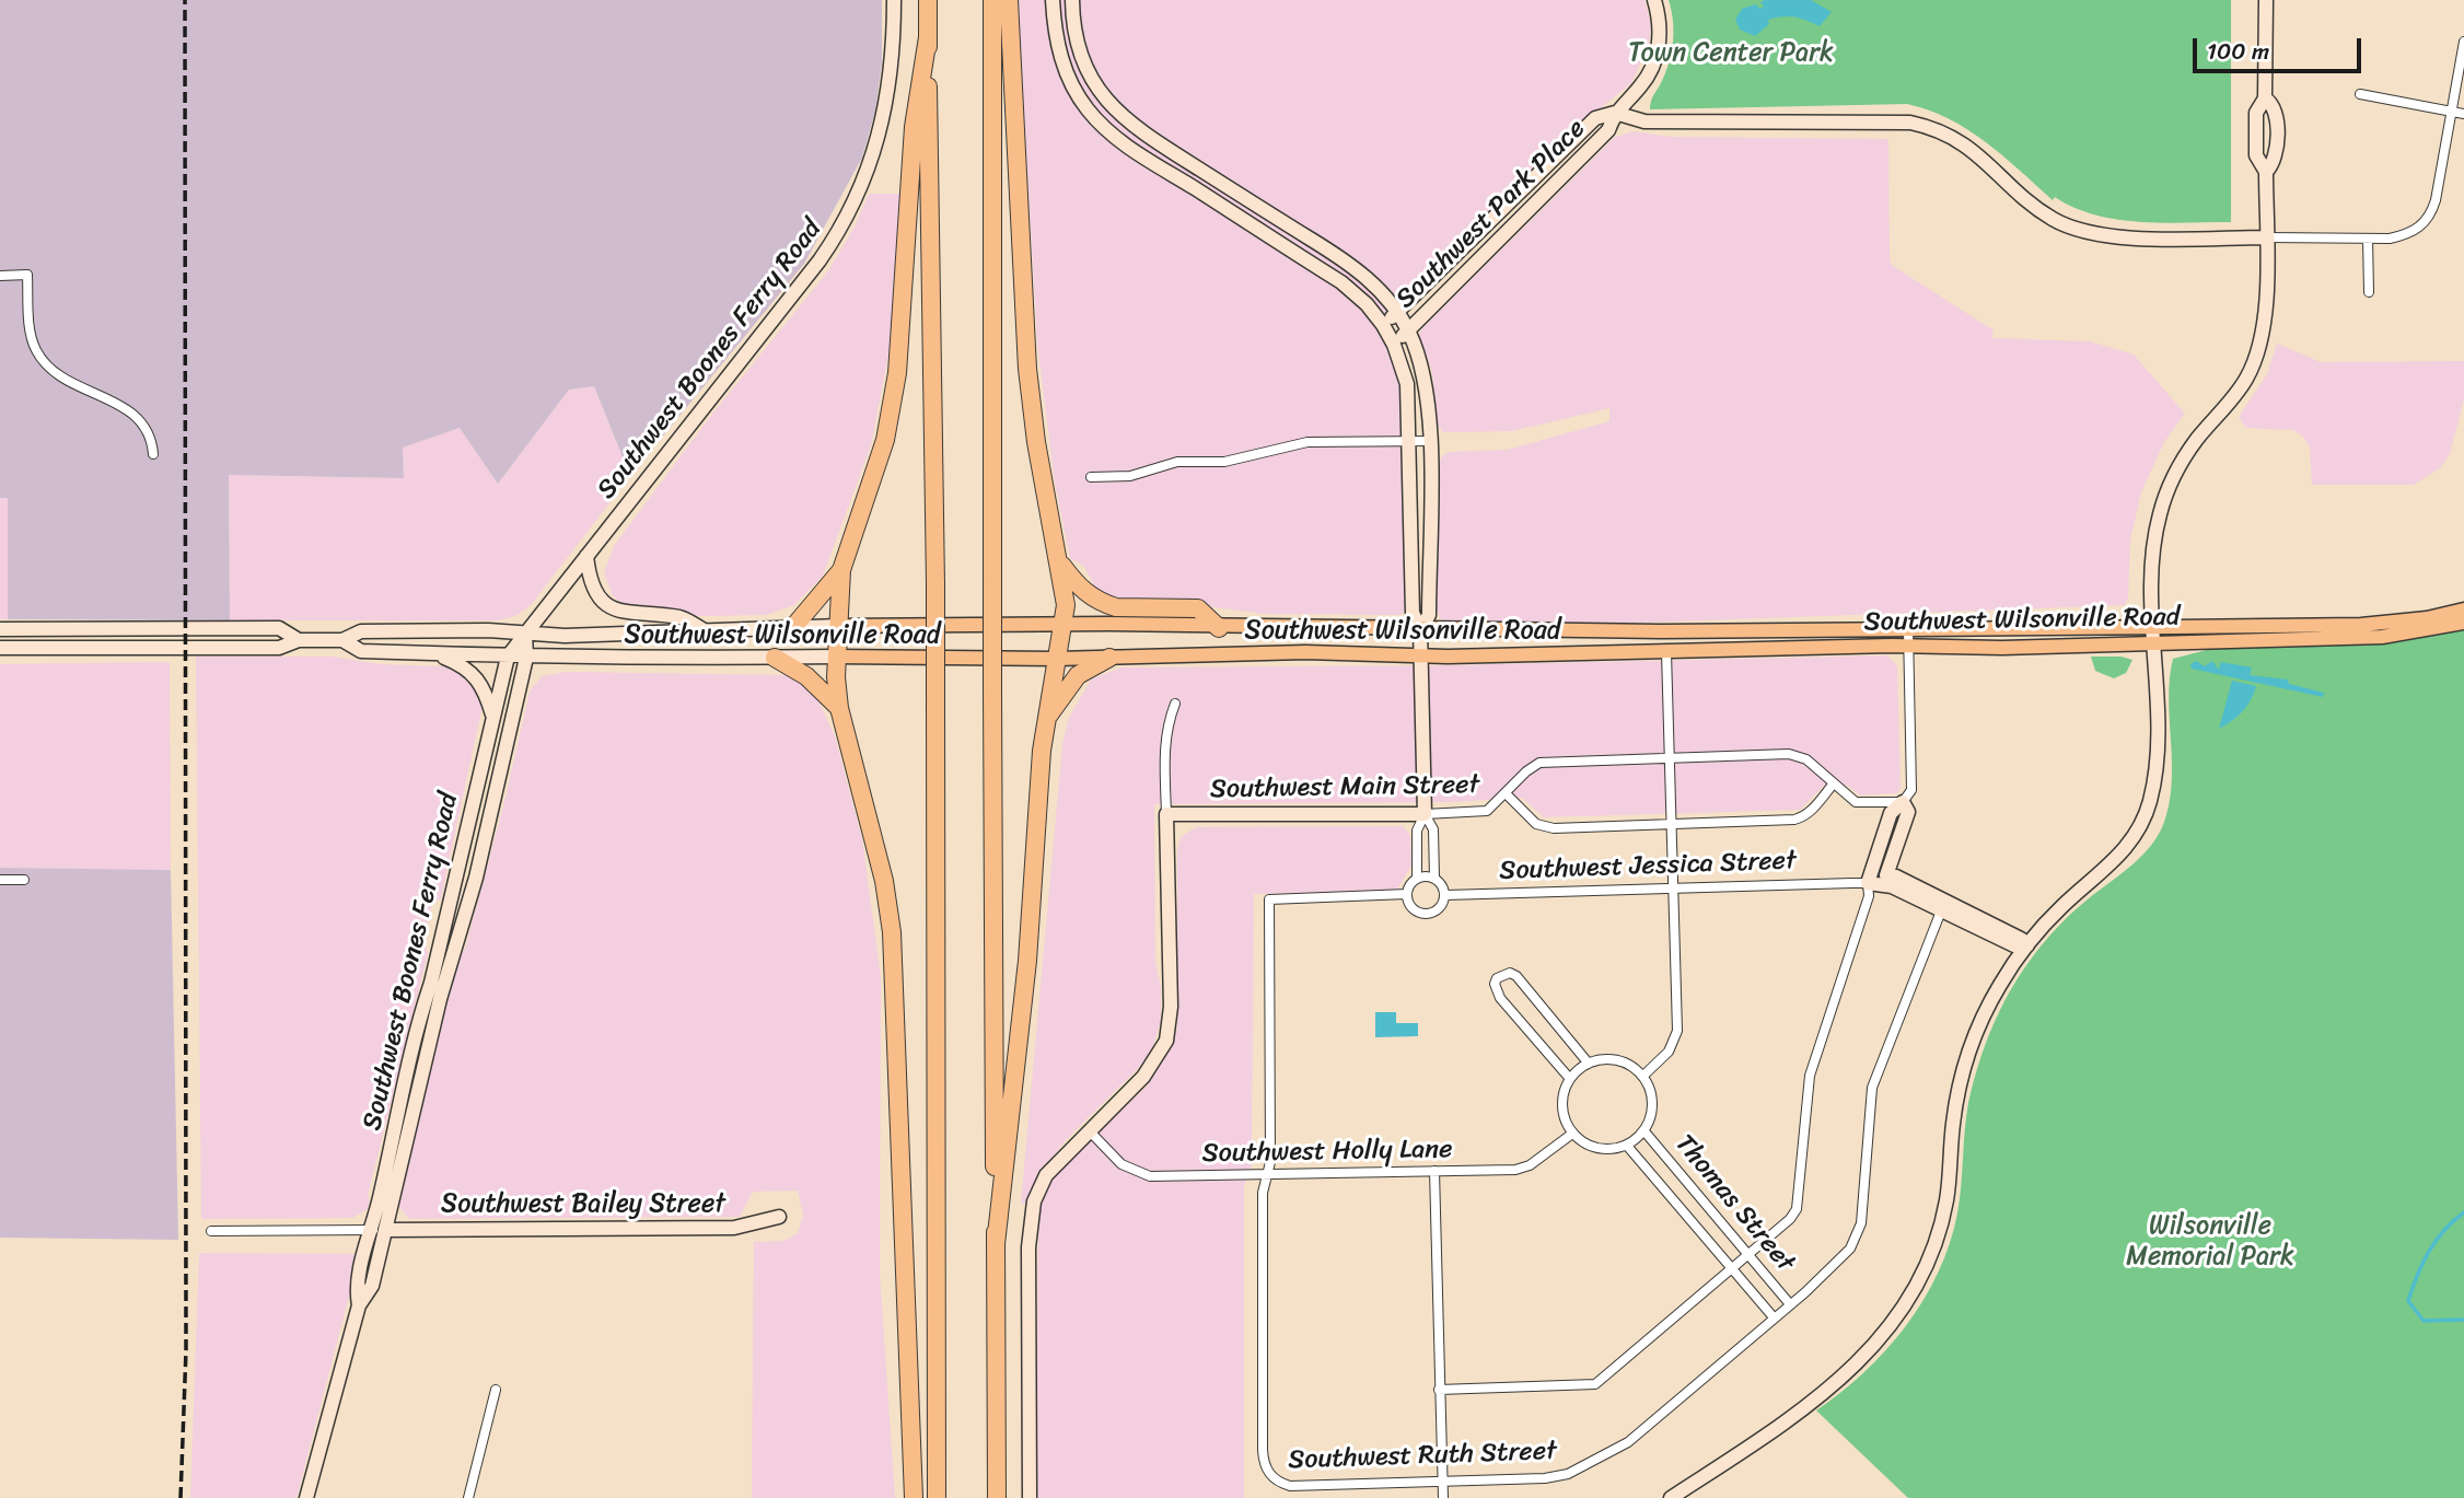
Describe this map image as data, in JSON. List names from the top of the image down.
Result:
{
  "streets": {
    "main road": ["Southwest Wilsonville Road"],
    "street": [
      "Southwest Park Place",
      "Southwest Boones Ferry Road",
      "Southwest Main Street",
      "Southwest Jessica Street",
      "Southwest Holly Lane",
      "Thomas Street",
      "Southwest Bailey Street",
      "Southwest Ruth Street"
    ]
  },
  "crossings": [
    ["Southwest Boones Ferry Road", "Southwest Wilsonville Road"],
    ["Southwest Boones Ferry Road", "Southwest Bailey Street"],
    ["Southwest Jessica Street", "Southwest Ruth Street"],
    ["Southwest Holly Lane", "Thomas Street"],
    ["Southwest Holly Lane", "Southwest Ruth Street"],
    ["Thomas Street", "Southwest Ruth Street"]
  ],
  "parks": ["Town Center Park", "Wilsonville Memorial Park"],
  "scale_bar": "100 m"
}
